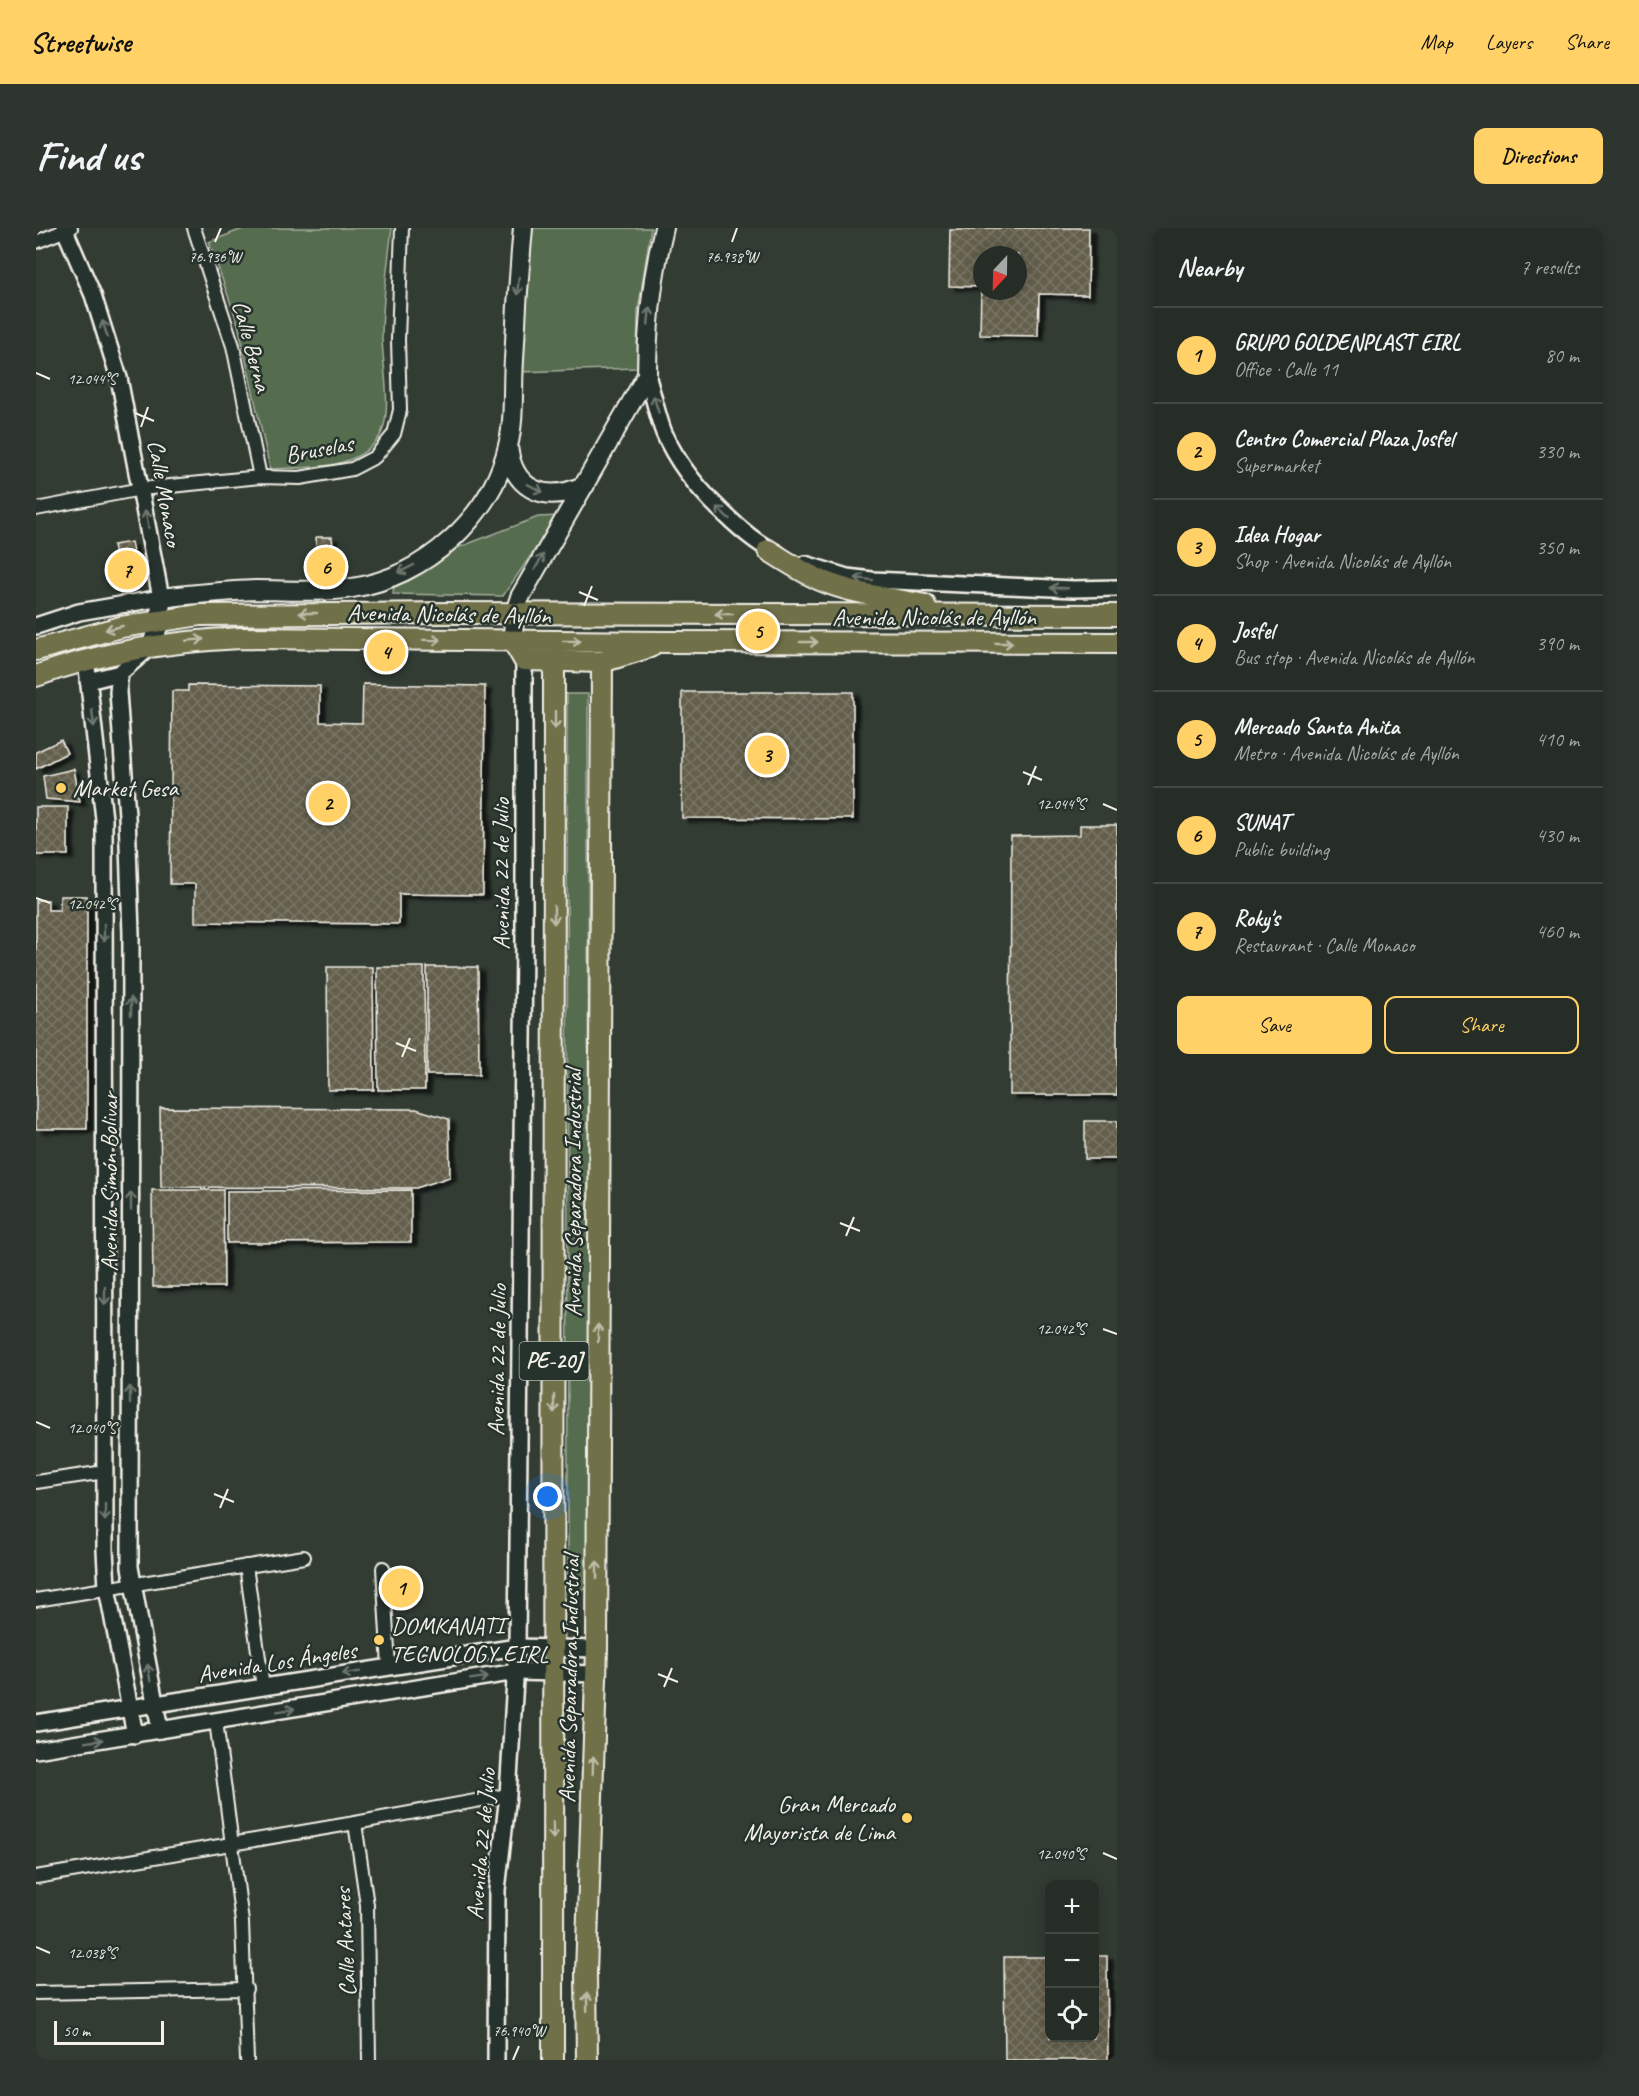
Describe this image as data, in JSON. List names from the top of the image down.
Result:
{
  "streets": {
    "main road": ["Avenida Nicolás de Ayllón", "Avenida Separadora Industrial", "PE-20J"],
    "street": [
      "Calle Berna",
      "Bruselas",
      "Calle Monaco",
      "Avenida 22 de Julio",
      "Avenida Simón Bolivar",
      "Avenida Los Ángeles",
      "Calle Antares"
    ]
  },
  "crossings": [
    ["Calle Berna", "Bruselas"],
    ["Bruselas", "Calle Monaco"],
    ["Calle Monaco", "Avenida Nicolás de Ayllón"],
    ["Avenida Nicolás de Ayllón", "Avenida Simón Bolivar"],
    ["Avenida 22 de Julio", "Avenida Los Ángeles"],
    ["Avenida Simón Bolivar", "Avenida Los Ángeles"],
    ["Avenida Separadora Industrial", "Avenida Los Ángeles"]
  ],
  "one_way": ["Calle Monaco"],
  "places": ["Market Gesa", "DOMKANATI TECNOLOGY EIRL", "Gran Mercado Mayorista de Lima"],
  "scale_bar": "50 m",
  "north": "bottom",
  "page": {
    "header": "Streetwise",
    "nav": ["Map", "Layers", "Share"],
    "buttons": [
      "Directions",
      ["Save", "Share"]
    ],
    "title": "Find us",
    "heading": ["Nearby", "7 results"],
    "list": [
      {
        "mark": "1",
        "name": "GRUPO GOLDENPLAST EIRL",
        "note": "Office · Calle 11",
        "value": "80 m"
      },
      {
        "mark": "2",
        "name": "Centro Comercial Plaza Josfel",
        "note": "Supermarket",
        "value": "330 m"
      },
      {
        "mark": "3",
        "name": "Idea Hogar",
        "note": "Shop · Avenida Nicolás de Ayllón",
        "value": "350 m"
      },
      {
        "mark": "4",
        "name": "Josfel",
        "note": "Bus stop · Avenida Nicolás de Ayllón",
        "value": "390 m"
      },
      {
        "mark": "5",
        "name": "Mercado Santa Anita",
        "note": "Metro · Avenida Nicolás de Ayllón",
        "value": "410 m"
      },
      {
        "mark": "6",
        "name": "SUNAT",
        "note": "Public building",
        "value": "430 m"
      },
      {
        "mark": "7",
        "name": "Roky's",
        "note": "Restaurant · Calle Monaco",
        "value": "460 m"
      }
    ],
    "pins": [
      "6",
      "7",
      "5",
      "4",
      "3",
      "2",
      "1"
    ],
    "map_buttons": ["+", "−"],
    "scale": "50 m"
  },
  "coordinates": [
    "76.936°W",
    "76.938°W",
    "12.044°S",
    "12.042°S",
    "12.040°S",
    "12.038°S",
    "76.940°W"
  ]
}
